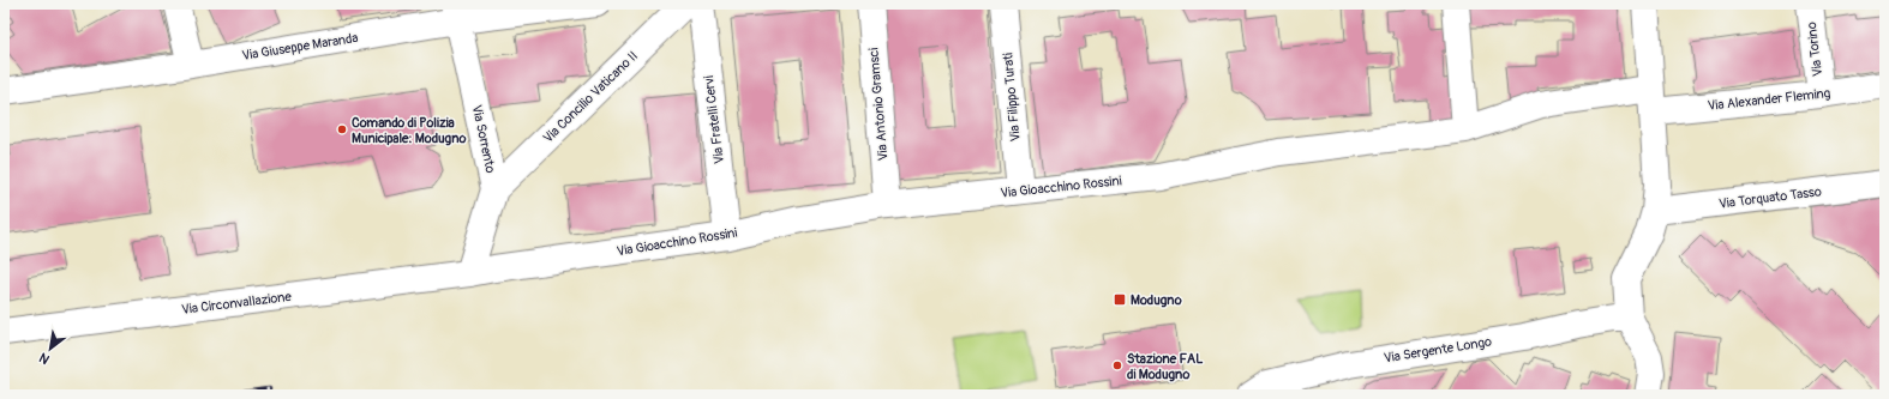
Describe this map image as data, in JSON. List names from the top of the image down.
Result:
{
  "streets": {
    "street": [
      "Via Giuseppe Maranda",
      "Via Torino",
      "Via Concilio Vaticano II",
      "Via Filippo Turati",
      "Via Alexander Fleming",
      "Via Antonio Gramsci",
      "Via Fratelli Cervi",
      "Via Sorrento",
      "Via Gioacchino Rossini",
      "Via Torquato Tasso",
      "Via Circonvallazione",
      "Via Sergente Longo"
    ]
  },
  "crossings": [
    ["Via Giuseppe Maranda", "Via Sorrento"],
    ["Via Torino", "Via Alexander Fleming"],
    ["Via Concilio Vaticano II", "Via Sorrento"],
    ["Via Filippo Turati", "Via Gioacchino Rossini"],
    ["Via Alexander Fleming", "Via Gioacchino Rossini"],
    ["Via Antonio Gramsci", "Via Gioacchino Rossini"],
    ["Via Fratelli Cervi", "Via Gioacchino Rossini"],
    ["Via Sorrento", "Via Gioacchino Rossini"],
    ["Via Sorrento", "Via Circonvallazione"],
    ["Via Gioacchino Rossini", "Via Circonvallazione"]
  ],
  "places": {
    "other": ["Comando di Polizia Municipale: Modugno", "Stazione FAL di Modugno"],
    "transit": ["Modugno"]
  },
  "north": "bottom left"
}
